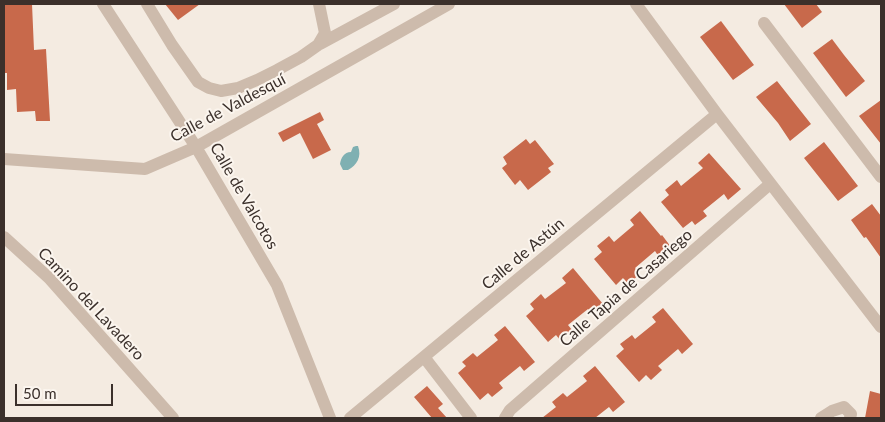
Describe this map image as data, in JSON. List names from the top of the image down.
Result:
{
  "streets": {
    "street": [
      "Calle de Valdesquí",
      "Calle de Valcotos",
      "Calle de Astún",
      "Calle Tapia de Casariego",
      "Camino del Lavadero"
    ]
  },
  "crossings": [
    ["Calle de Valdesquí", "Calle de Valcotos"]
  ],
  "scale_bar": "50 m"
}
